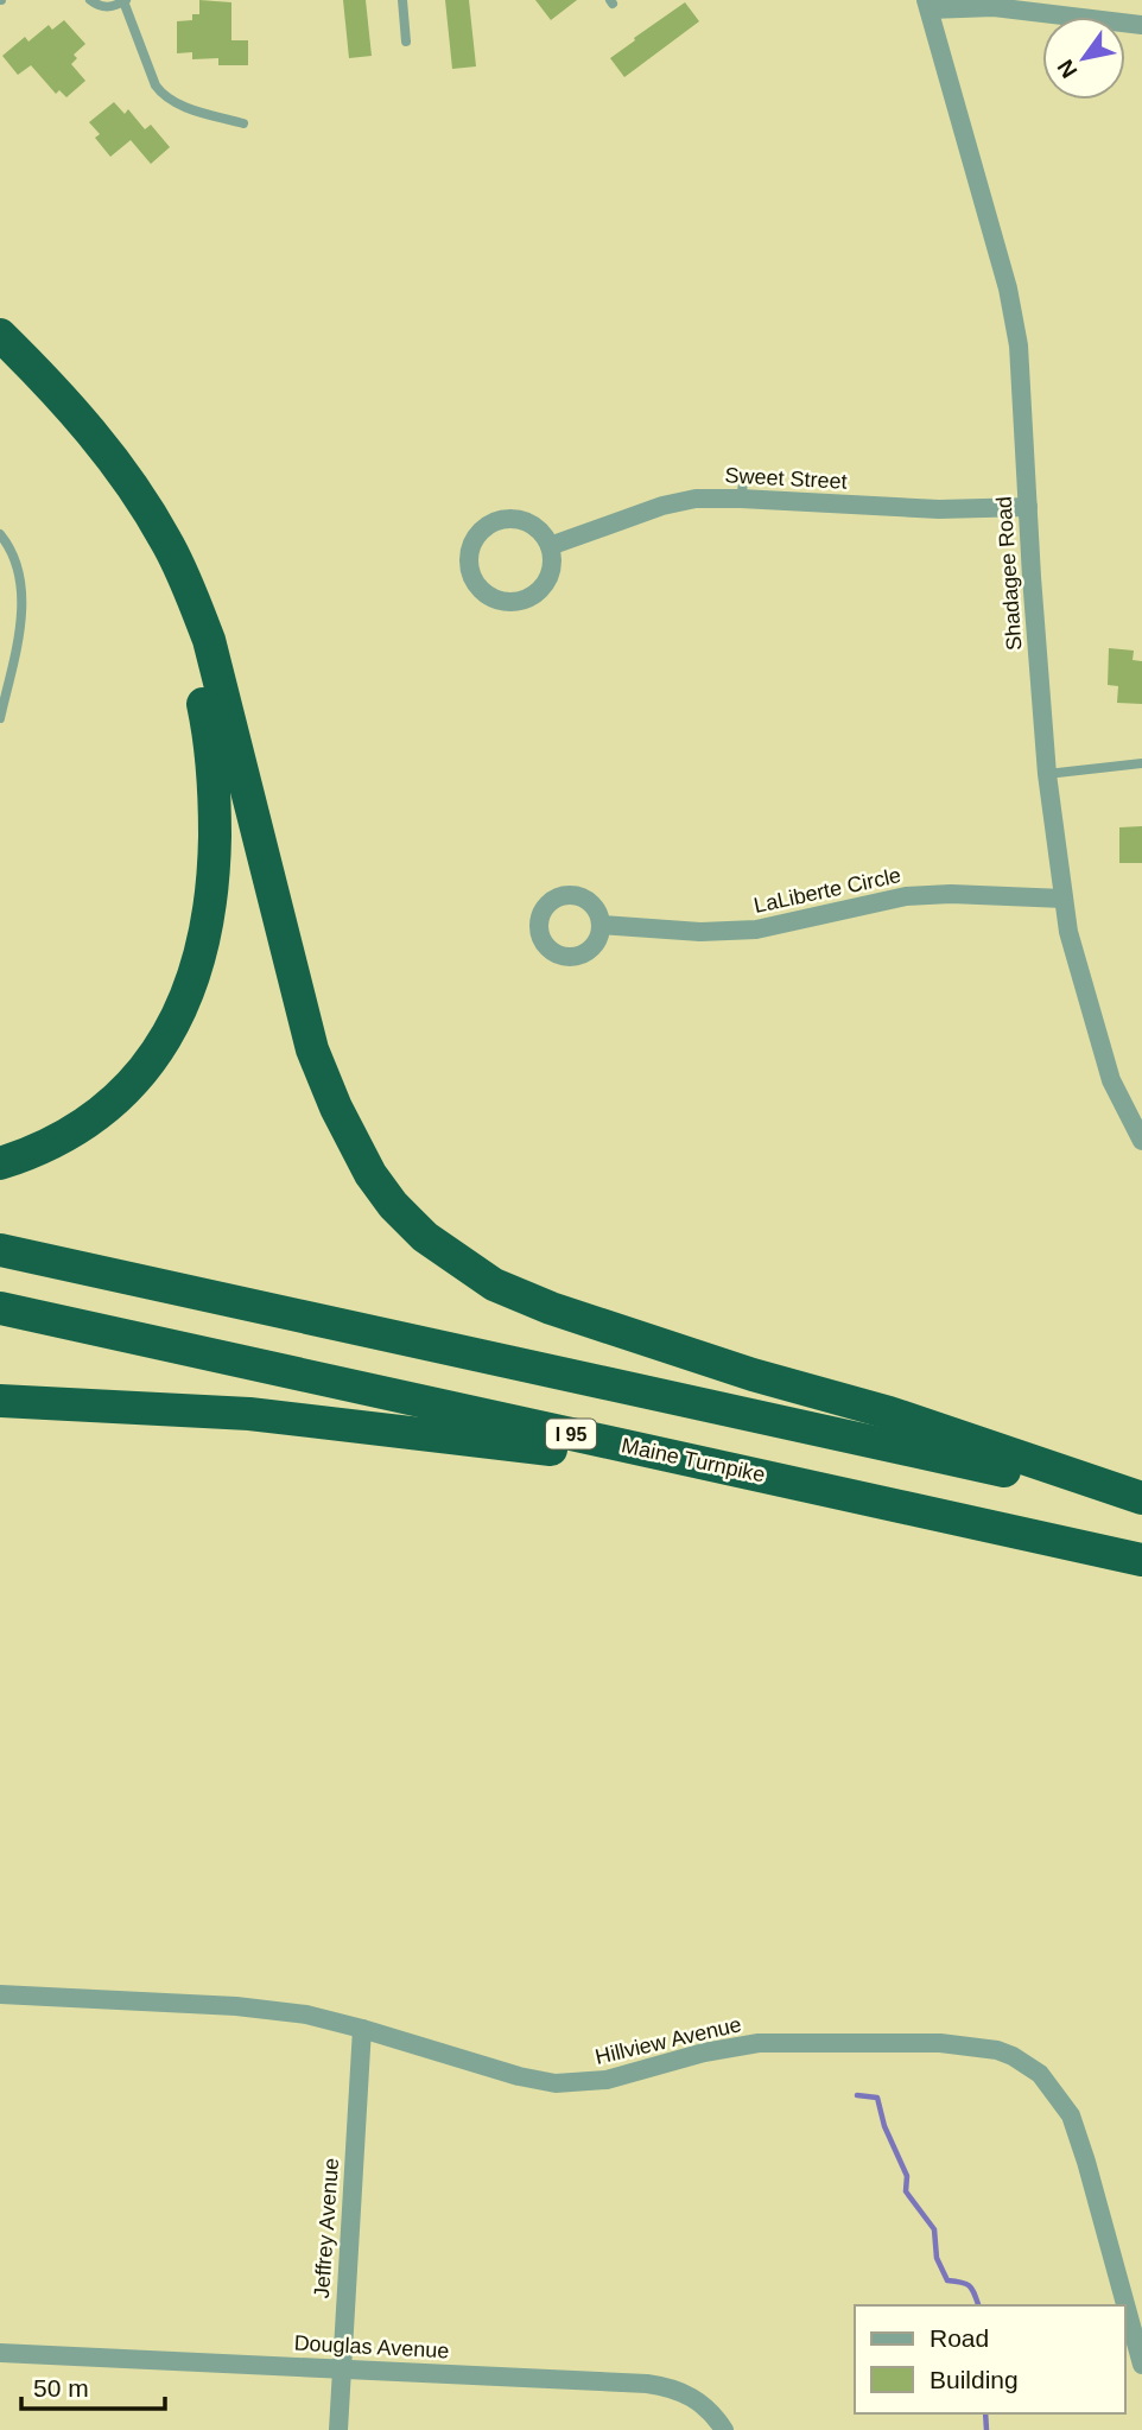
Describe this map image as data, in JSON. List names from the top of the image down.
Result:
{
  "streets": {
    "highway": ["I 95", "Maine Turnpike"],
    "street": [
      "Sweet Street",
      "Shadagee Road",
      "LaLiberte Circle",
      "Hillview Avenue",
      "Jeffrey Avenue",
      "Douglas Avenue"
    ]
  },
  "crossings": [
    ["Sweet Street", "Shadagee Road"],
    ["Shadagee Road", "LaLiberte Circle"],
    ["Hillview Avenue", "Jeffrey Avenue"],
    ["Jeffrey Avenue", "Douglas Avenue"]
  ],
  "legend": ["Road", "Building"],
  "scale_bar": "50 m",
  "north": "bottom left"
}
